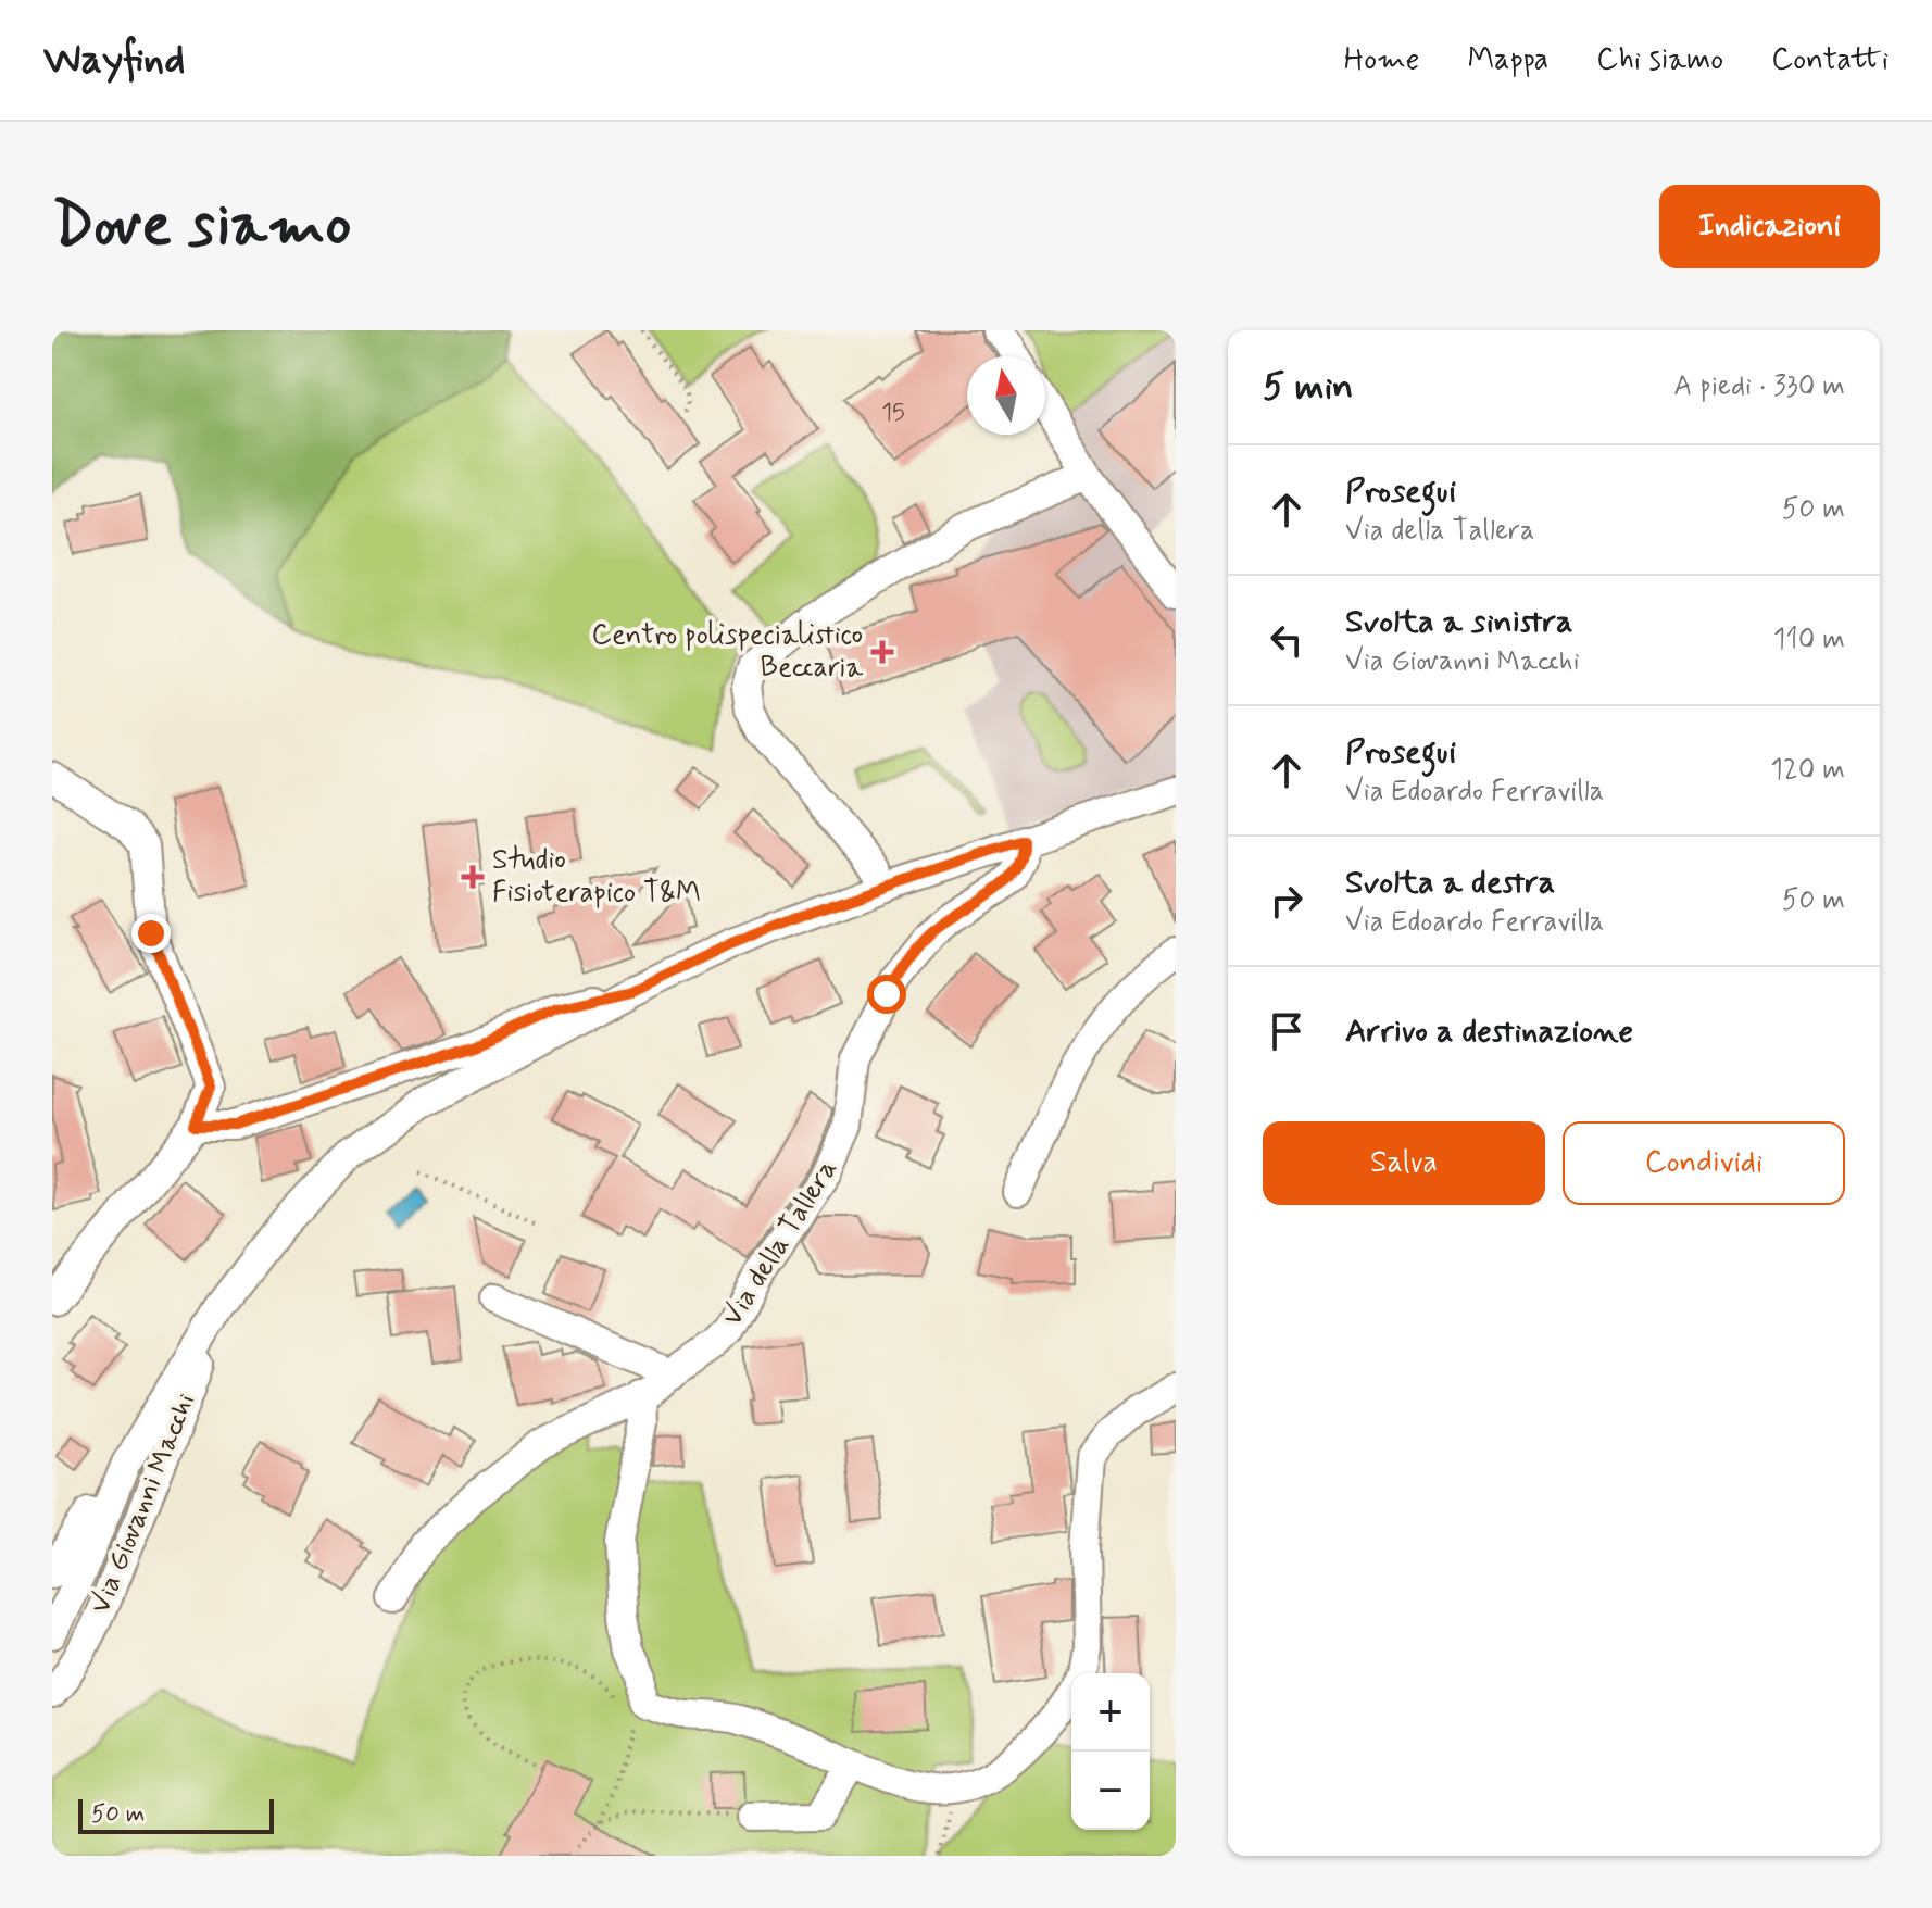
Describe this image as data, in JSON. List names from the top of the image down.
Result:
{
  "streets": {
    "street": ["Via della Tallera", "Via Giovanni Macchi"]
  },
  "crossings": [
    ["Via della Tallera", "Via Giovanni Macchi"]
  ],
  "places": {
    "health": ["Centro polispecialistico Beccaria", "Studio Fisioterapico T&M"]
  },
  "house_numbers": ["15"],
  "scale_bar": "50 m",
  "north": "top",
  "page": {
    "header": "Wayfind",
    "nav": [
      "Home",
      "Mappa",
      "Chi siamo",
      "Contatti"
    ],
    "buttons": [
      "Indicazioni",
      ["Salva", "Condividi"]
    ],
    "title": "Dove siamo",
    "heading": ["5 min", "A piedi · 330 m"],
    "list": [
      ["Prosegui", "Via della Tallera", "50 m"],
      ["Svolta a sinistra", "Via Giovanni Macchi", "110 m"],
      ["Prosegui", "Via Edoardo Ferravilla", "120 m"],
      ["Svolta a destra", "Via Edoardo Ferravilla", "50 m"],
      "Arrivo a destinazione"
    ],
    "map_buttons": ["+", "−"],
    "scale": "50 m"
  }
}
